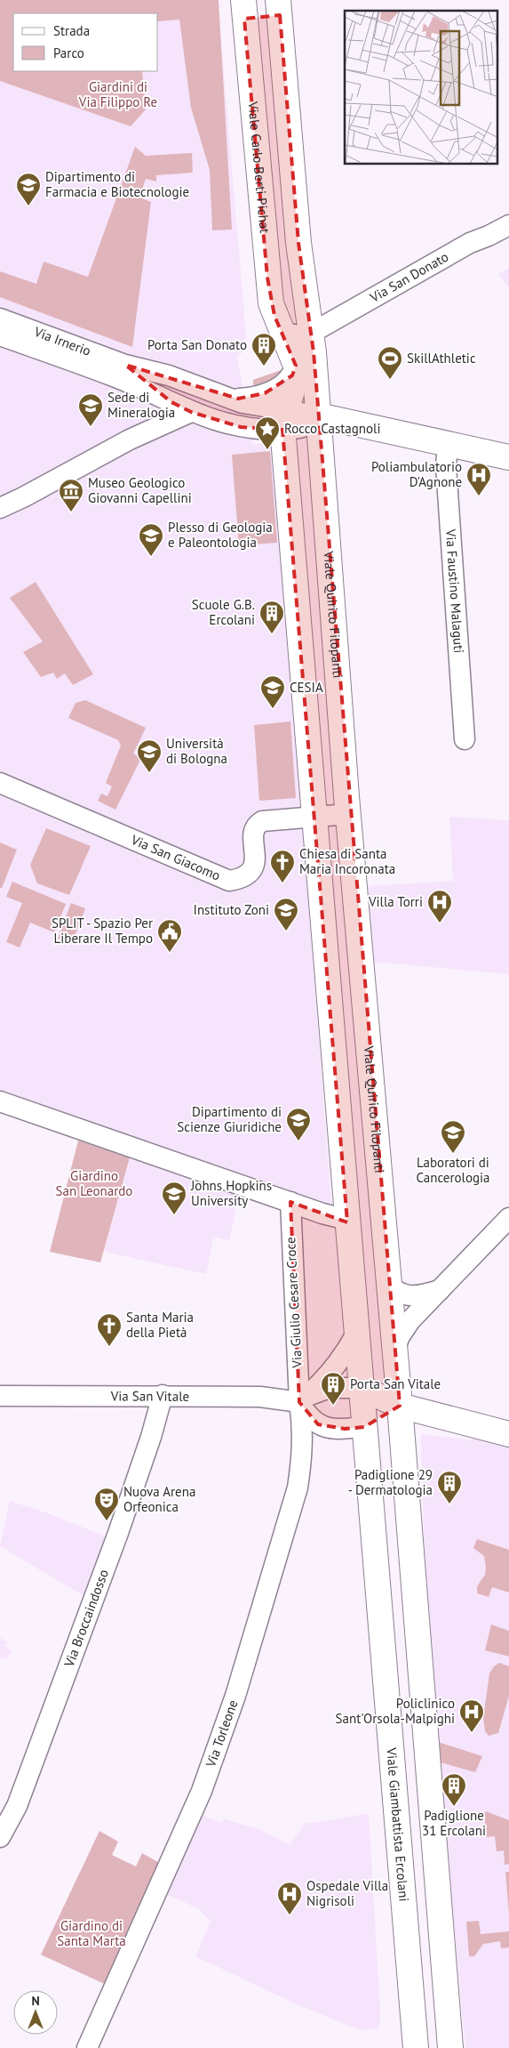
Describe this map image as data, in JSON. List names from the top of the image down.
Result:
{
  "streets": {
    "main road": ["Viale Carlo Berti Pichat", "Viale Quirico Filopanti", "Viale Giambattista Ercolani"],
    "street": [
      "Via San Donato",
      "Via Irnerio",
      "Via Faustino Malaguti",
      "Via San Giacomo",
      "Via Giulio Cesare Croce",
      "Via San Vitale",
      "Via Broccaindosso",
      "Via Torleone"
    ]
  },
  "crossings": [
    ["Via San Donato", "Viale Quirico Filopanti"],
    ["Via Giulio Cesare Croce", "Via San Vitale"],
    ["Via Giulio Cesare Croce", "Via Torleone"],
    ["Via San Vitale", "Via Broccaindosso"],
    ["Via San Vitale", "Via Torleone"]
  ],
  "parks": ["Giardini di Via Filippo Re", "Giardino San Leonardo", "Giardino di Santa Marta"],
  "places": {
    "school or university": [
      "Dipartimento di Farmacia e Biotecnologie",
      "Sede di Mineralogia",
      "Plesso di Geologia e Paleontologia",
      "CESIA",
      "Università di Bologna",
      "Instituto Zoni",
      "Dipartimento di Scienze Giuridiche",
      "Laboratori di Cancerologia",
      "Johns Hopkins University"
    ],
    "building": [
      "Porta San Donato",
      "Scuole G.B. Ercolani",
      "Porta San Vitale",
      "Padiglione 29 - Dermatologia",
      "Padiglione 31 Ercolani"
    ],
    "sports": ["SkillAthletic"],
    "place": ["Rocco Castagnoli"],
    "hospital": [
      "Poliambulatorio D'Agnone",
      "Villa Torri",
      "Policlinico Sant'Orsola-Malpighi",
      "Ospedale Villa Nigrisoli"
    ],
    "museum": ["Museo Geologico Giovanni Capellini"],
    "church": ["Chiesa di Santa Maria Incoronata", "Santa Maria della Pietà"],
    "public building": ["SPLIT - Spazio Per Liberare Il Tempo"],
    "theatre": ["Nuova Arena Orfeonica"]
  },
  "legend": ["Strada", "Parco"],
  "north": "top"
}
